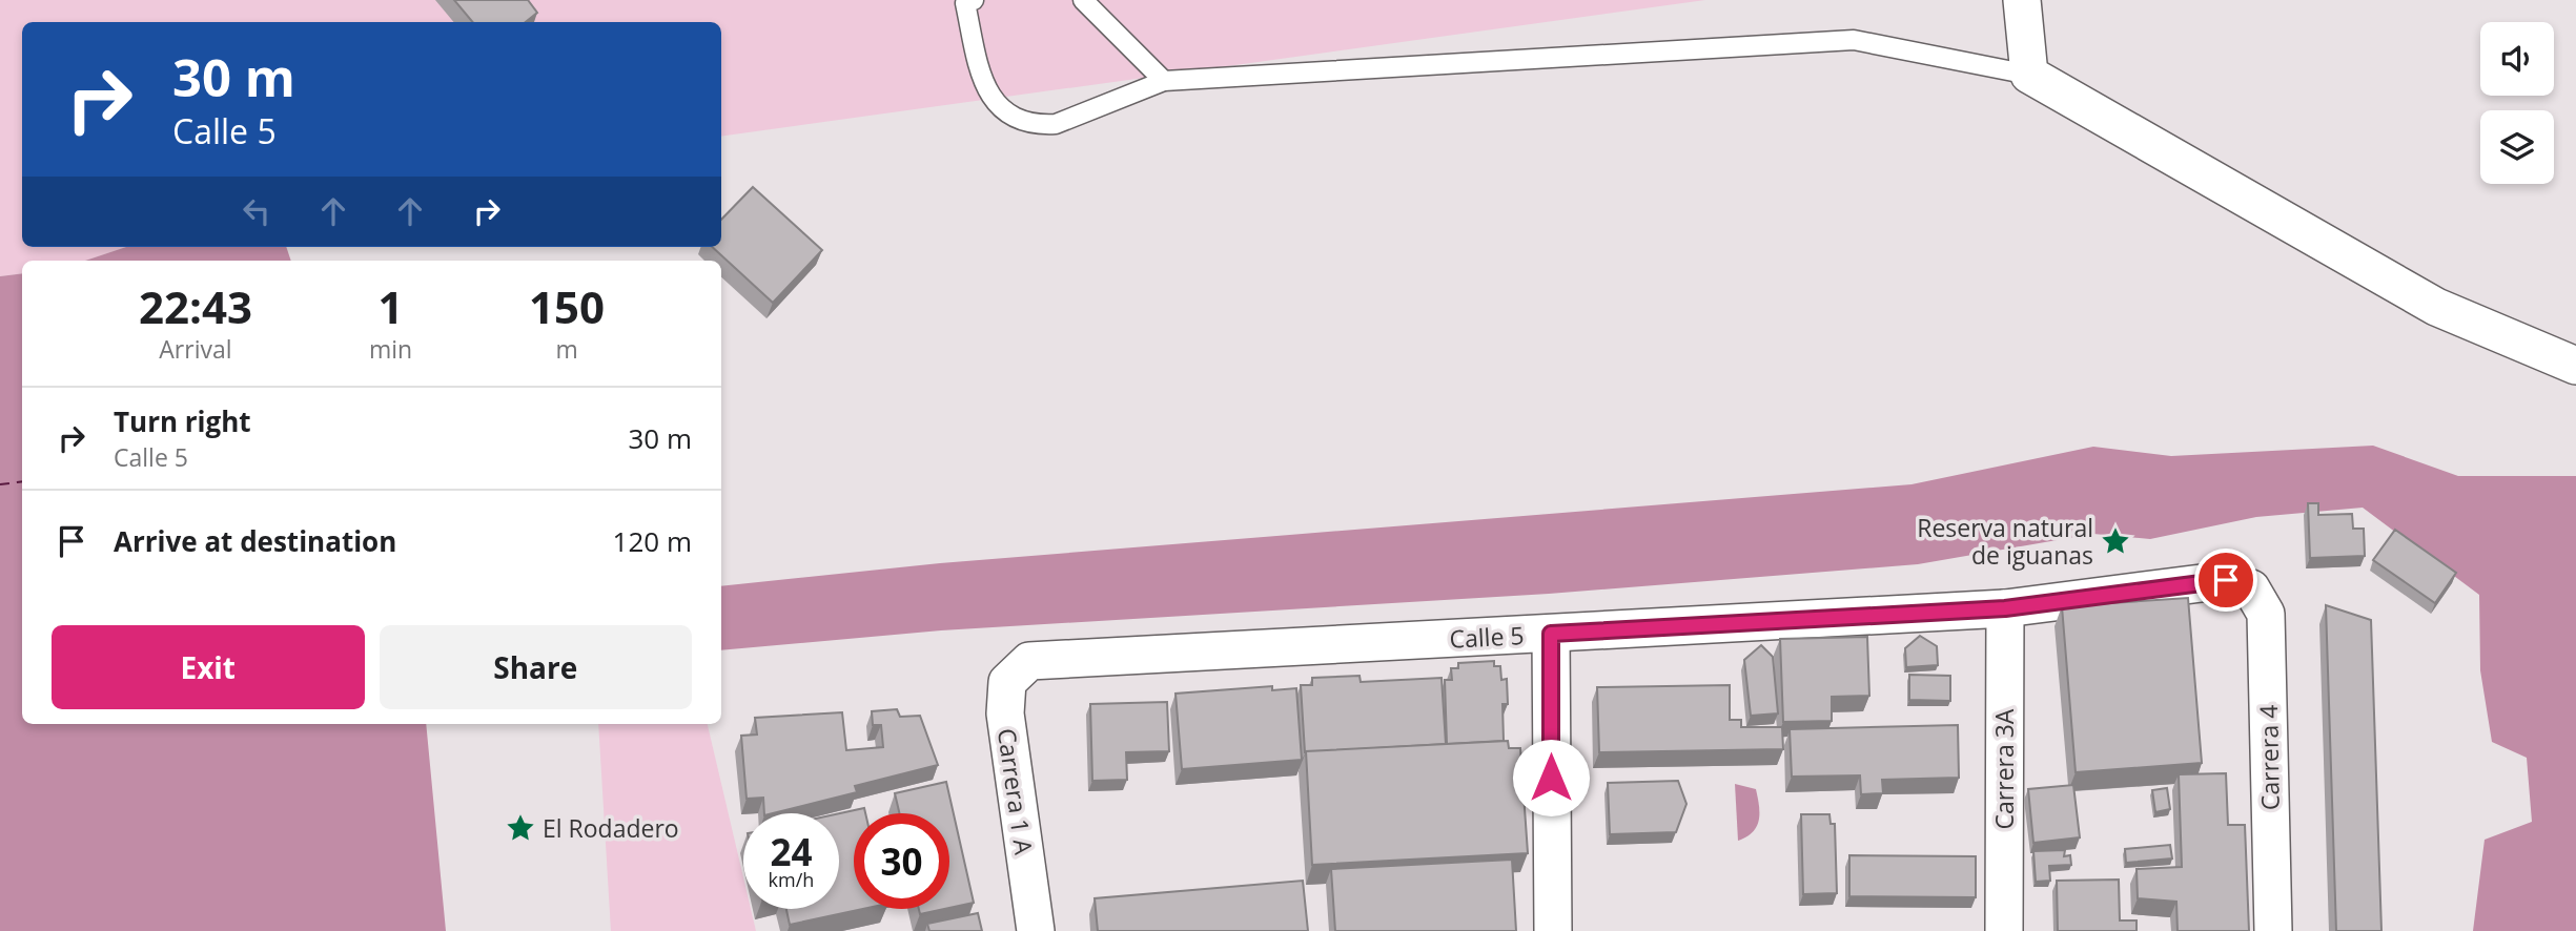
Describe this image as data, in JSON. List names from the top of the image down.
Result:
{
  "streets": {
    "street": [
      "Calle 5",
      "Carrera 4",
      "Carrera 3A",
      "Carrera 1 A"
    ]
  },
  "crossings": [
    ["Calle 5", "Carrera 4"],
    ["Calle 5", "Carrera 3A"],
    ["Calle 5", "Carrera 1 A"]
  ],
  "places": {
    "place": ["Reserva natural de iguanas", "El Rodadero"]
  },
  "page": {
    "turn": ["30 m", "Calle 5"],
    "eta": [
      "22:43",
      "Arrival",
      "1",
      "min",
      "150",
      "m"
    ],
    "list": [
      {
        "name": "Turn right",
        "note": "Calle 5",
        "value": "30 m"
      },
      {
        "name": "Arrive at destination",
        "value": "120 m"
      }
    ],
    "buttons": ["Exit", "Share"],
    "speed": "24 km/h",
    "limit": "30"
  }
}
